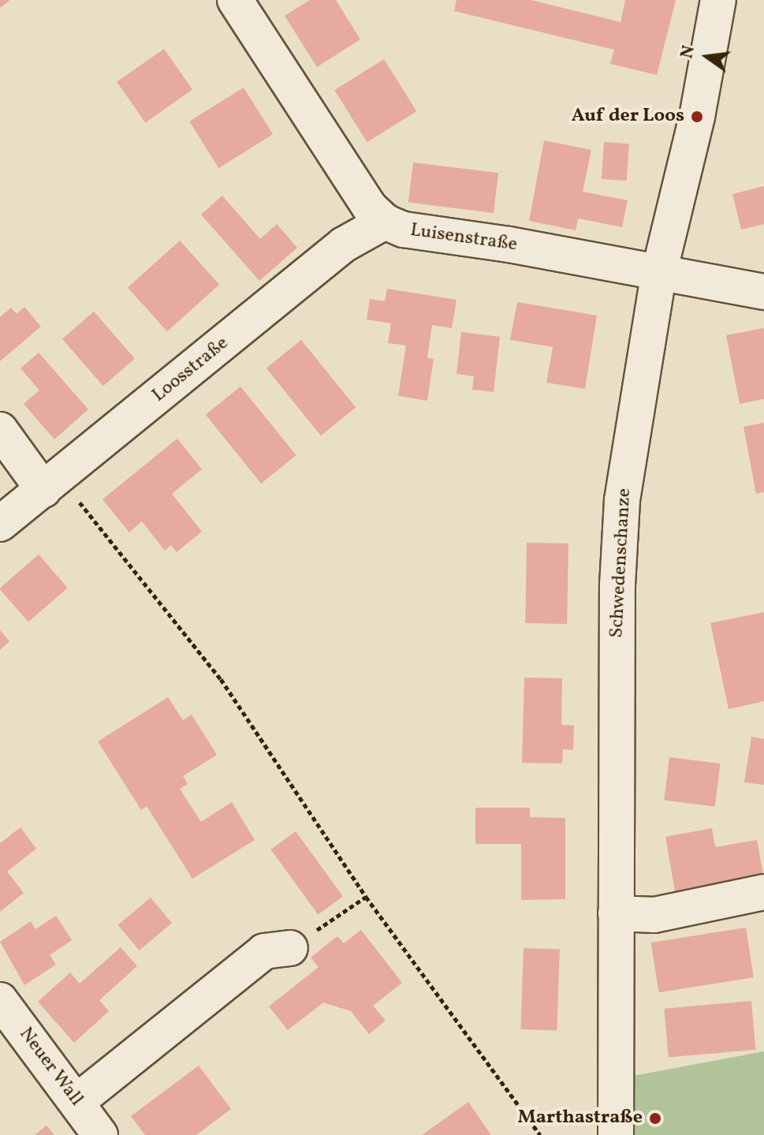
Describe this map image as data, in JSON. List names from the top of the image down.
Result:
{
  "streets": {
    "street": [
      "Luisenstraße",
      "Loosstraße",
      "Schwedenschanze",
      "Neuer Wall"
    ]
  },
  "crossings": [
    ["Luisenstraße", "Loosstraße"],
    ["Luisenstraße", "Schwedenschanze"]
  ],
  "places": ["Auf der Loos", "Marthastraße"],
  "north": "left"
}
